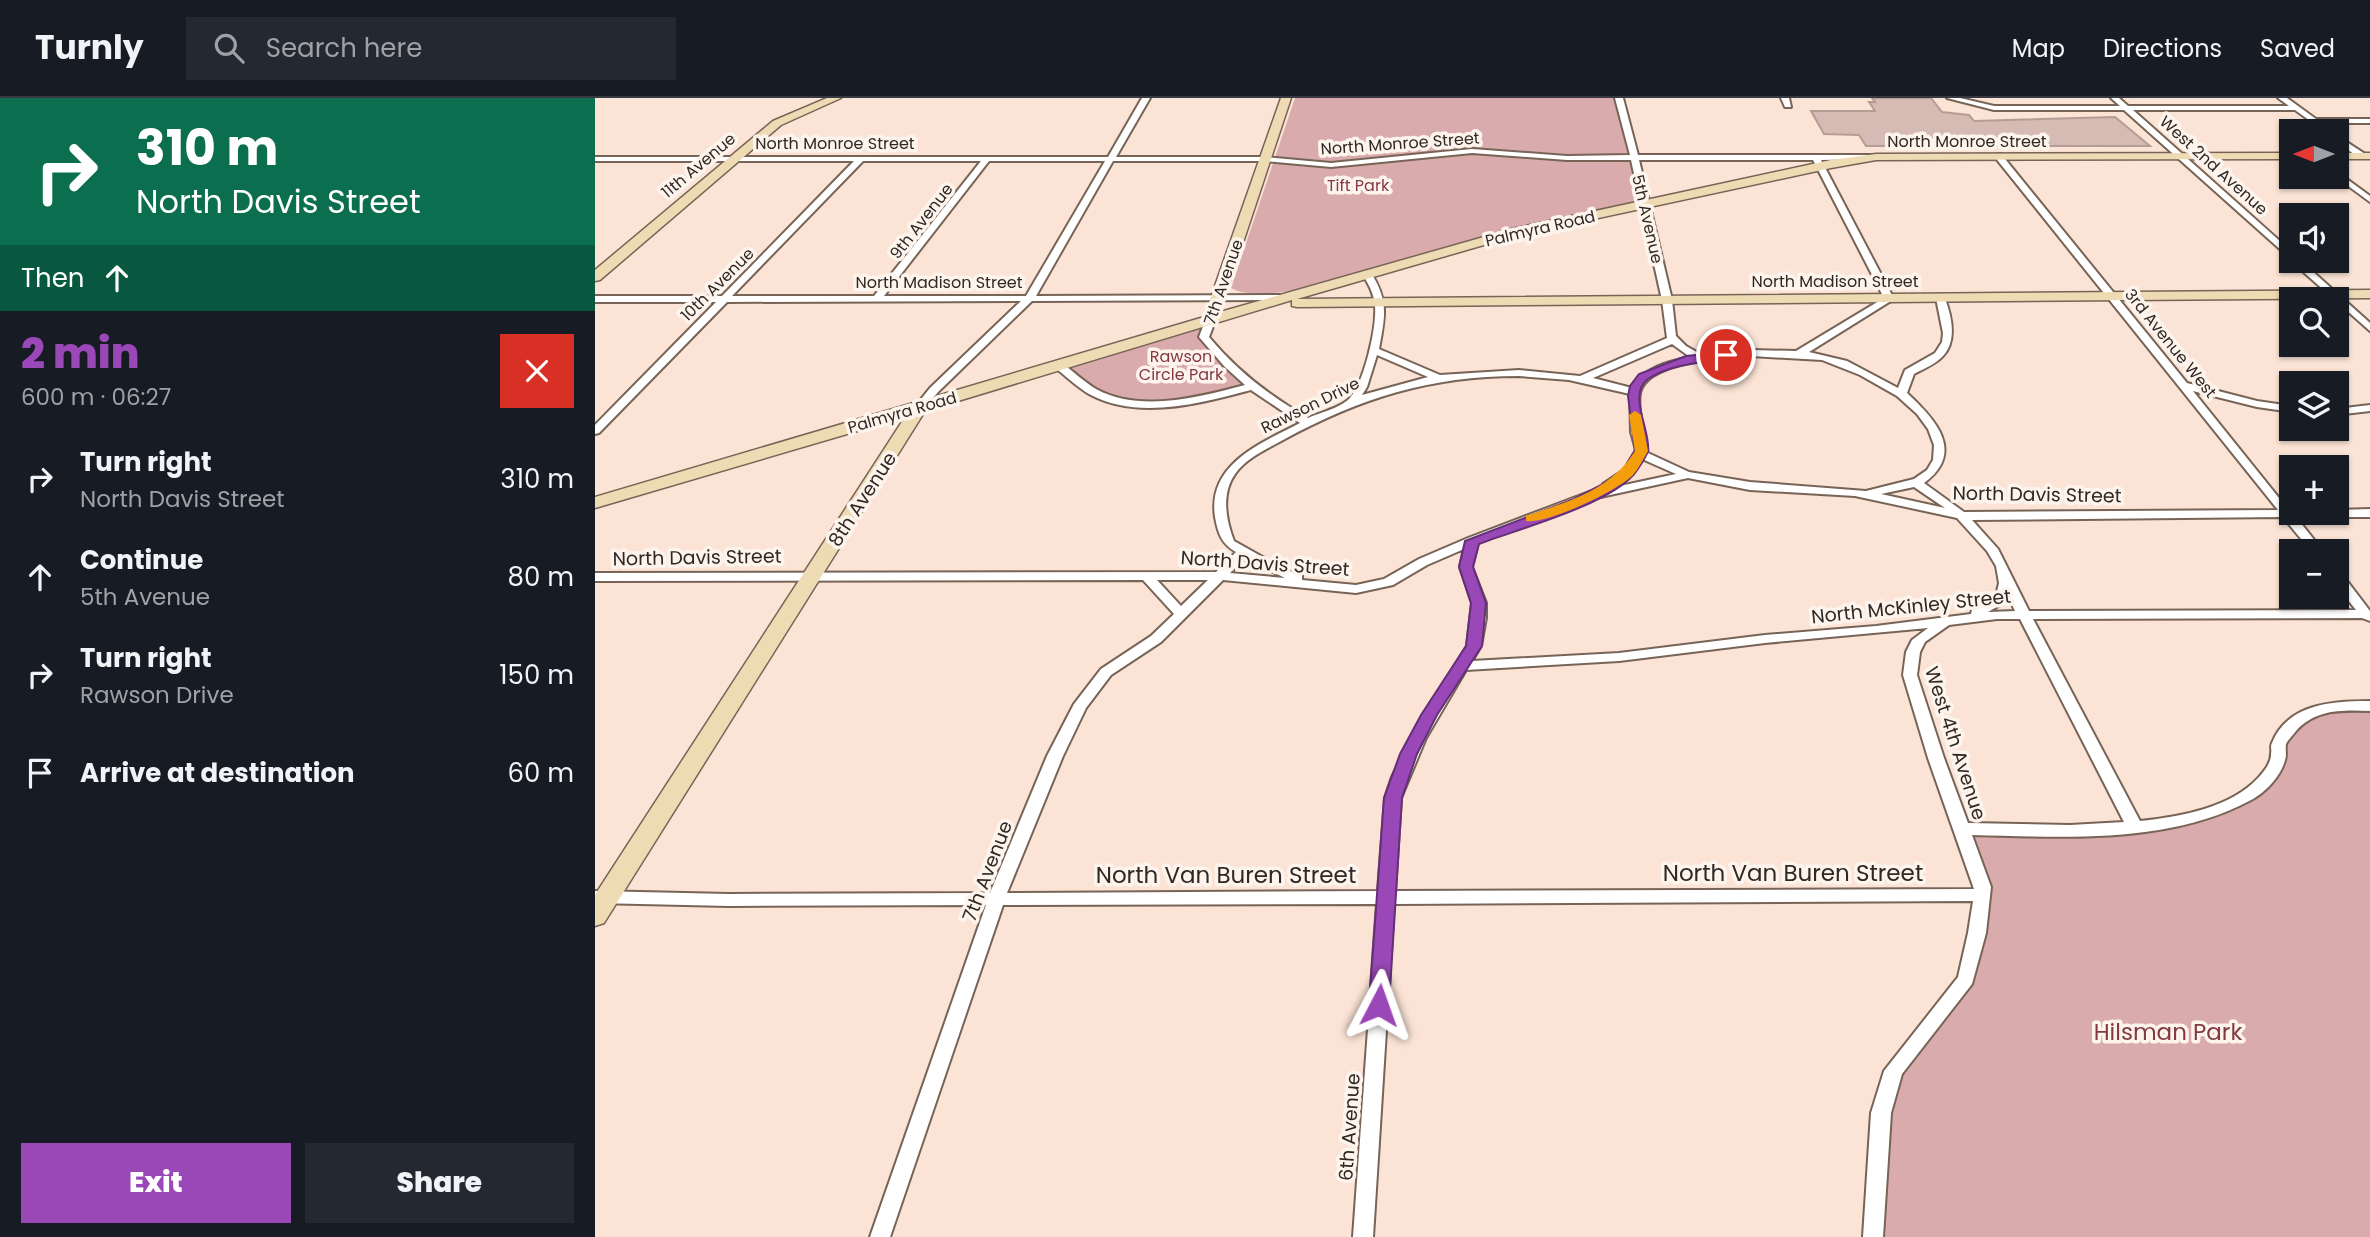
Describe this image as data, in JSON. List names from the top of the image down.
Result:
{
  "streets": {
    "main road": [
      "North Monroe Street",
      "11th Avenue",
      "Palmyra Road",
      "North Madison Street",
      "7th Avenue",
      "8th Avenue"
    ],
    "street": [
      "West 2nd Avenue",
      "5th Avenue",
      "9th Avenue",
      "10th Avenue",
      "3rd Avenue West",
      "Rawson Drive",
      "North Davis Street",
      "North McKinley Street",
      "West 4th Avenue",
      "North Van Buren Street",
      "6th Avenue"
    ]
  },
  "crossings": [
    ["North Monroe Street", "11th Avenue"],
    ["North Monroe Street", "West 2nd Avenue"],
    ["North Monroe Street", "5th Avenue"],
    ["North Monroe Street", "9th Avenue"],
    ["North Monroe Street", "Palmyra Road"],
    ["North Monroe Street", "7th Avenue"],
    ["North Monroe Street", "10th Avenue"],
    ["North Monroe Street", "3rd Avenue West"],
    ["North Monroe Street", "8th Avenue"],
    ["5th Avenue", "Palmyra Road"],
    ["5th Avenue", "North Madison Street"],
    ["9th Avenue", "North Madison Street"],
    ["Palmyra Road", "North Madison Street"],
    ["Palmyra Road", "7th Avenue"],
    ["Palmyra Road", "8th Avenue"],
    ["North Madison Street", "7th Avenue"],
    ["North Madison Street", "10th Avenue"],
    ["North Madison Street", "3rd Avenue West"],
    ["North Madison Street", "8th Avenue"],
    ["7th Avenue", "Rawson Drive"],
    ["7th Avenue", "North Davis Street"],
    ["7th Avenue", "North Van Buren Street"],
    ["North Davis Street", "8th Avenue"],
    ["North Davis Street", "6th Avenue"],
    ["8th Avenue", "North Van Buren Street"],
    ["North McKinley Street", "West 4th Avenue"],
    ["North McKinley Street", "6th Avenue"],
    ["West 4th Avenue", "North Van Buren Street"],
    ["North Van Buren Street", "6th Avenue"]
  ],
  "parks": ["Tift Park", "Rawson Circle Park", "Hilsman Park"],
  "north": "left",
  "page": {
    "header": "Turnly",
    "search": "Search here",
    "nav": ["Map", "Directions", "Saved"],
    "turn": ["310 m", "North Davis Street"],
    "map_buttons": ["+", "−"],
    "then": "Then",
    "heading": ["2 min", "600 m · 06:27"],
    "list": [
      {
        "name": "Turn right",
        "note": "North Davis Street",
        "value": "310 m"
      },
      {
        "name": "Continue",
        "note": "5th Avenue",
        "value": "80 m"
      },
      {
        "name": "Turn right",
        "note": "Rawson Drive",
        "value": "150 m"
      },
      {
        "name": "Arrive at destination",
        "value": "60 m"
      }
    ],
    "buttons": ["Exit", "Share"]
  }
}
